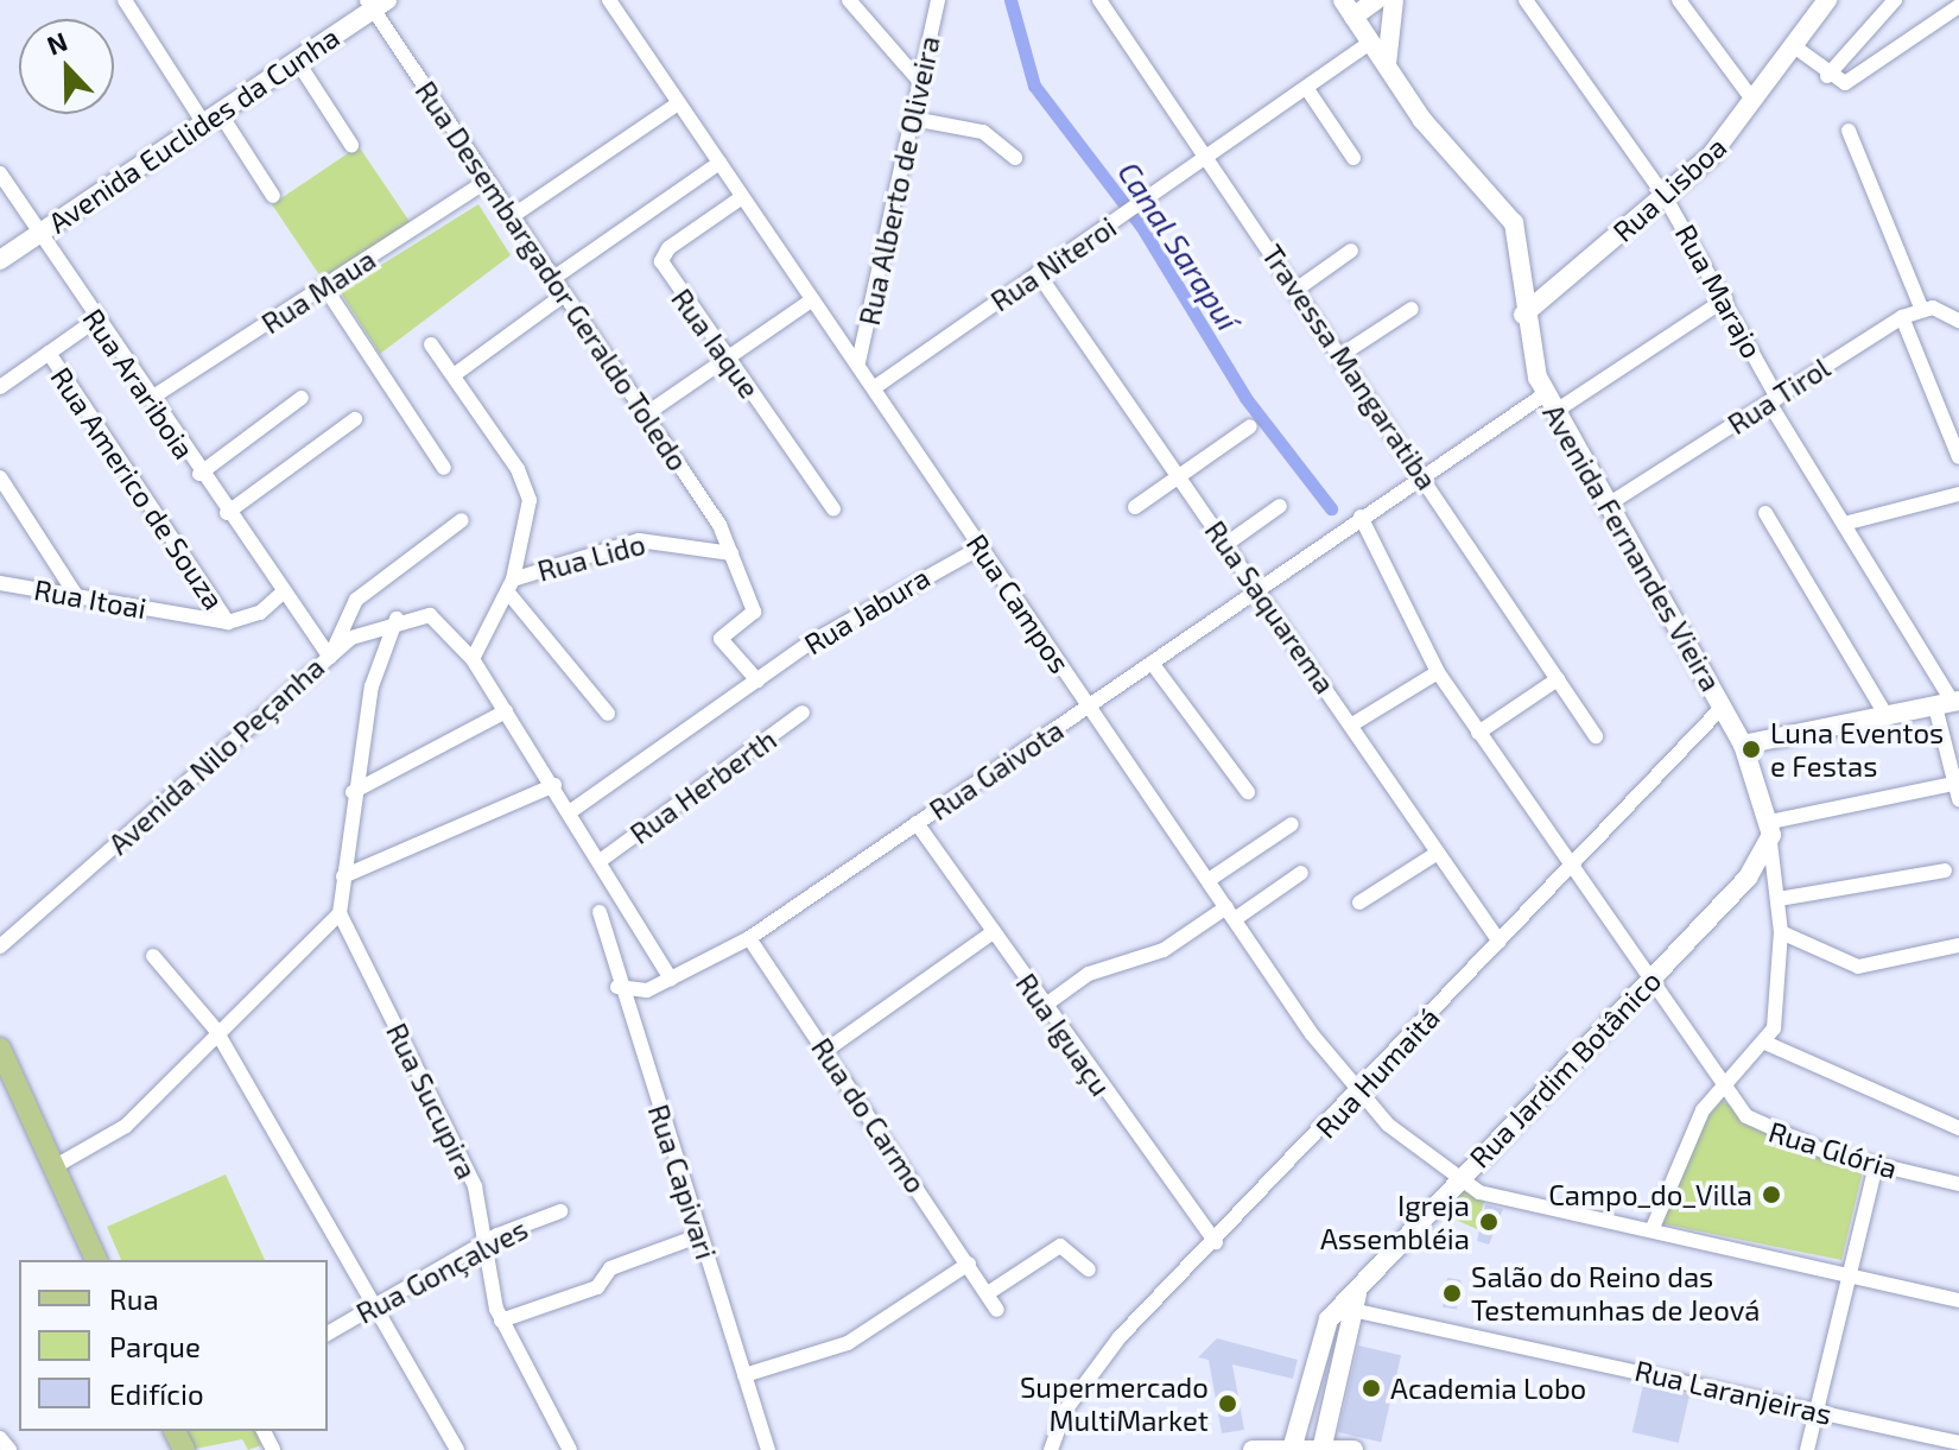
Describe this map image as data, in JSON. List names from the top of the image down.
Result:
{
  "streets": {
    "main road": [
      "Avenida Euclides da Cunha",
      "Rua Lisboa",
      "Avenida Fernandes Vieira",
      "Rua Jardim Botânico"
    ],
    "street": [
      "Rua Alberto de Oliveira",
      "Rua Niteroi",
      "Rua Desembargador Geraldo Toledo",
      "Rua Maua",
      "Rua Marajo",
      "Rua Iaque",
      "Travessa Mangaratiba",
      "Rua Arariboia",
      "Rua Tirol",
      "Rua Americo de Souza",
      "Rua Lido",
      "Rua Itoai",
      "Rua Campos",
      "Rua Saquarema",
      "Rua Jabura",
      "Avenida Nilo Peçanha",
      "Rua Gaivota",
      "Rua Herberth",
      "Rua Iguaçu",
      "Rua Humaitá",
      "Rua Sucupira",
      "Rua do Carmo",
      "Rua Glória",
      "Rua Capivari",
      "Rua Gonçalves",
      "Rua Laranjeiras"
    ]
  },
  "crossings": [
    ["Avenida Euclides da Cunha", "Rua Desembargador Geraldo Toledo"],
    ["Avenida Euclides da Cunha", "Rua Arariboia"],
    ["Rua Alberto de Oliveira", "Rua Campos"],
    ["Rua Lisboa", "Rua Marajo"],
    ["Rua Lisboa", "Avenida Fernandes Vieira"],
    ["Rua Niteroi", "Travessa Mangaratiba"],
    ["Rua Niteroi", "Avenida Fernandes Vieira"],
    ["Rua Niteroi", "Rua Campos"],
    ["Rua Niteroi", "Rua Saquarema"],
    ["Rua Desembargador Geraldo Toledo", "Rua Maua"],
    ["Rua Desembargador Geraldo Toledo", "Rua Lido"],
    ["Rua Maua", "Rua Arariboia"],
    ["Rua Marajo", "Rua Tirol"],
    ["Rua Marajo", "Rua Gaivota"],
    ["Rua Iaque", "Rua Campos"],
    ["Travessa Mangaratiba", "Rua Gaivota"],
    ["Rua Arariboia", "Avenida Nilo Peçanha"],
    ["Rua Tirol", "Avenida Fernandes Vieira"],
    ["Rua Americo de Souza", "Rua Itoai"],
    ["Avenida Fernandes Vieira", "Rua Gaivota"],
    ["Avenida Fernandes Vieira", "Rua Jardim Botânico"],
    ["Avenida Fernandes Vieira", "Rua Humaitá"],
    ["Rua Campos", "Rua Jabura"],
    ["Rua Campos", "Rua Gaivota"],
    ["Rua Campos", "Rua Jardim Botânico"],
    ["Rua Campos", "Rua Humaitá"],
    ["Rua Saquarema", "Rua Gaivota"],
    ["Rua Saquarema", "Rua Humaitá"],
    ["Rua Gaivota", "Rua Iguaçu"],
    ["Rua Gaivota", "Rua do Carmo"],
    ["Rua Gaivota", "Rua Capivari"],
    ["Rua Iguaçu", "Rua Humaitá"],
    ["Rua Jardim Botânico", "Rua Laranjeiras"],
    ["Rua Sucupira", "Rua Gonçalves"]
  ],
  "water": ["Canal Sarapuí"],
  "places": [
    "Luna Eventos e Festas",
    "Campo_do_Villa",
    "Igreja Assembléia",
    "Salão do Reino das Testemunhas de Jeová",
    "Academia Lobo",
    "Supermercado MultiMarket"
  ],
  "legend": ["Rua", "Parque", "Edifício"],
  "north": "top"
}
